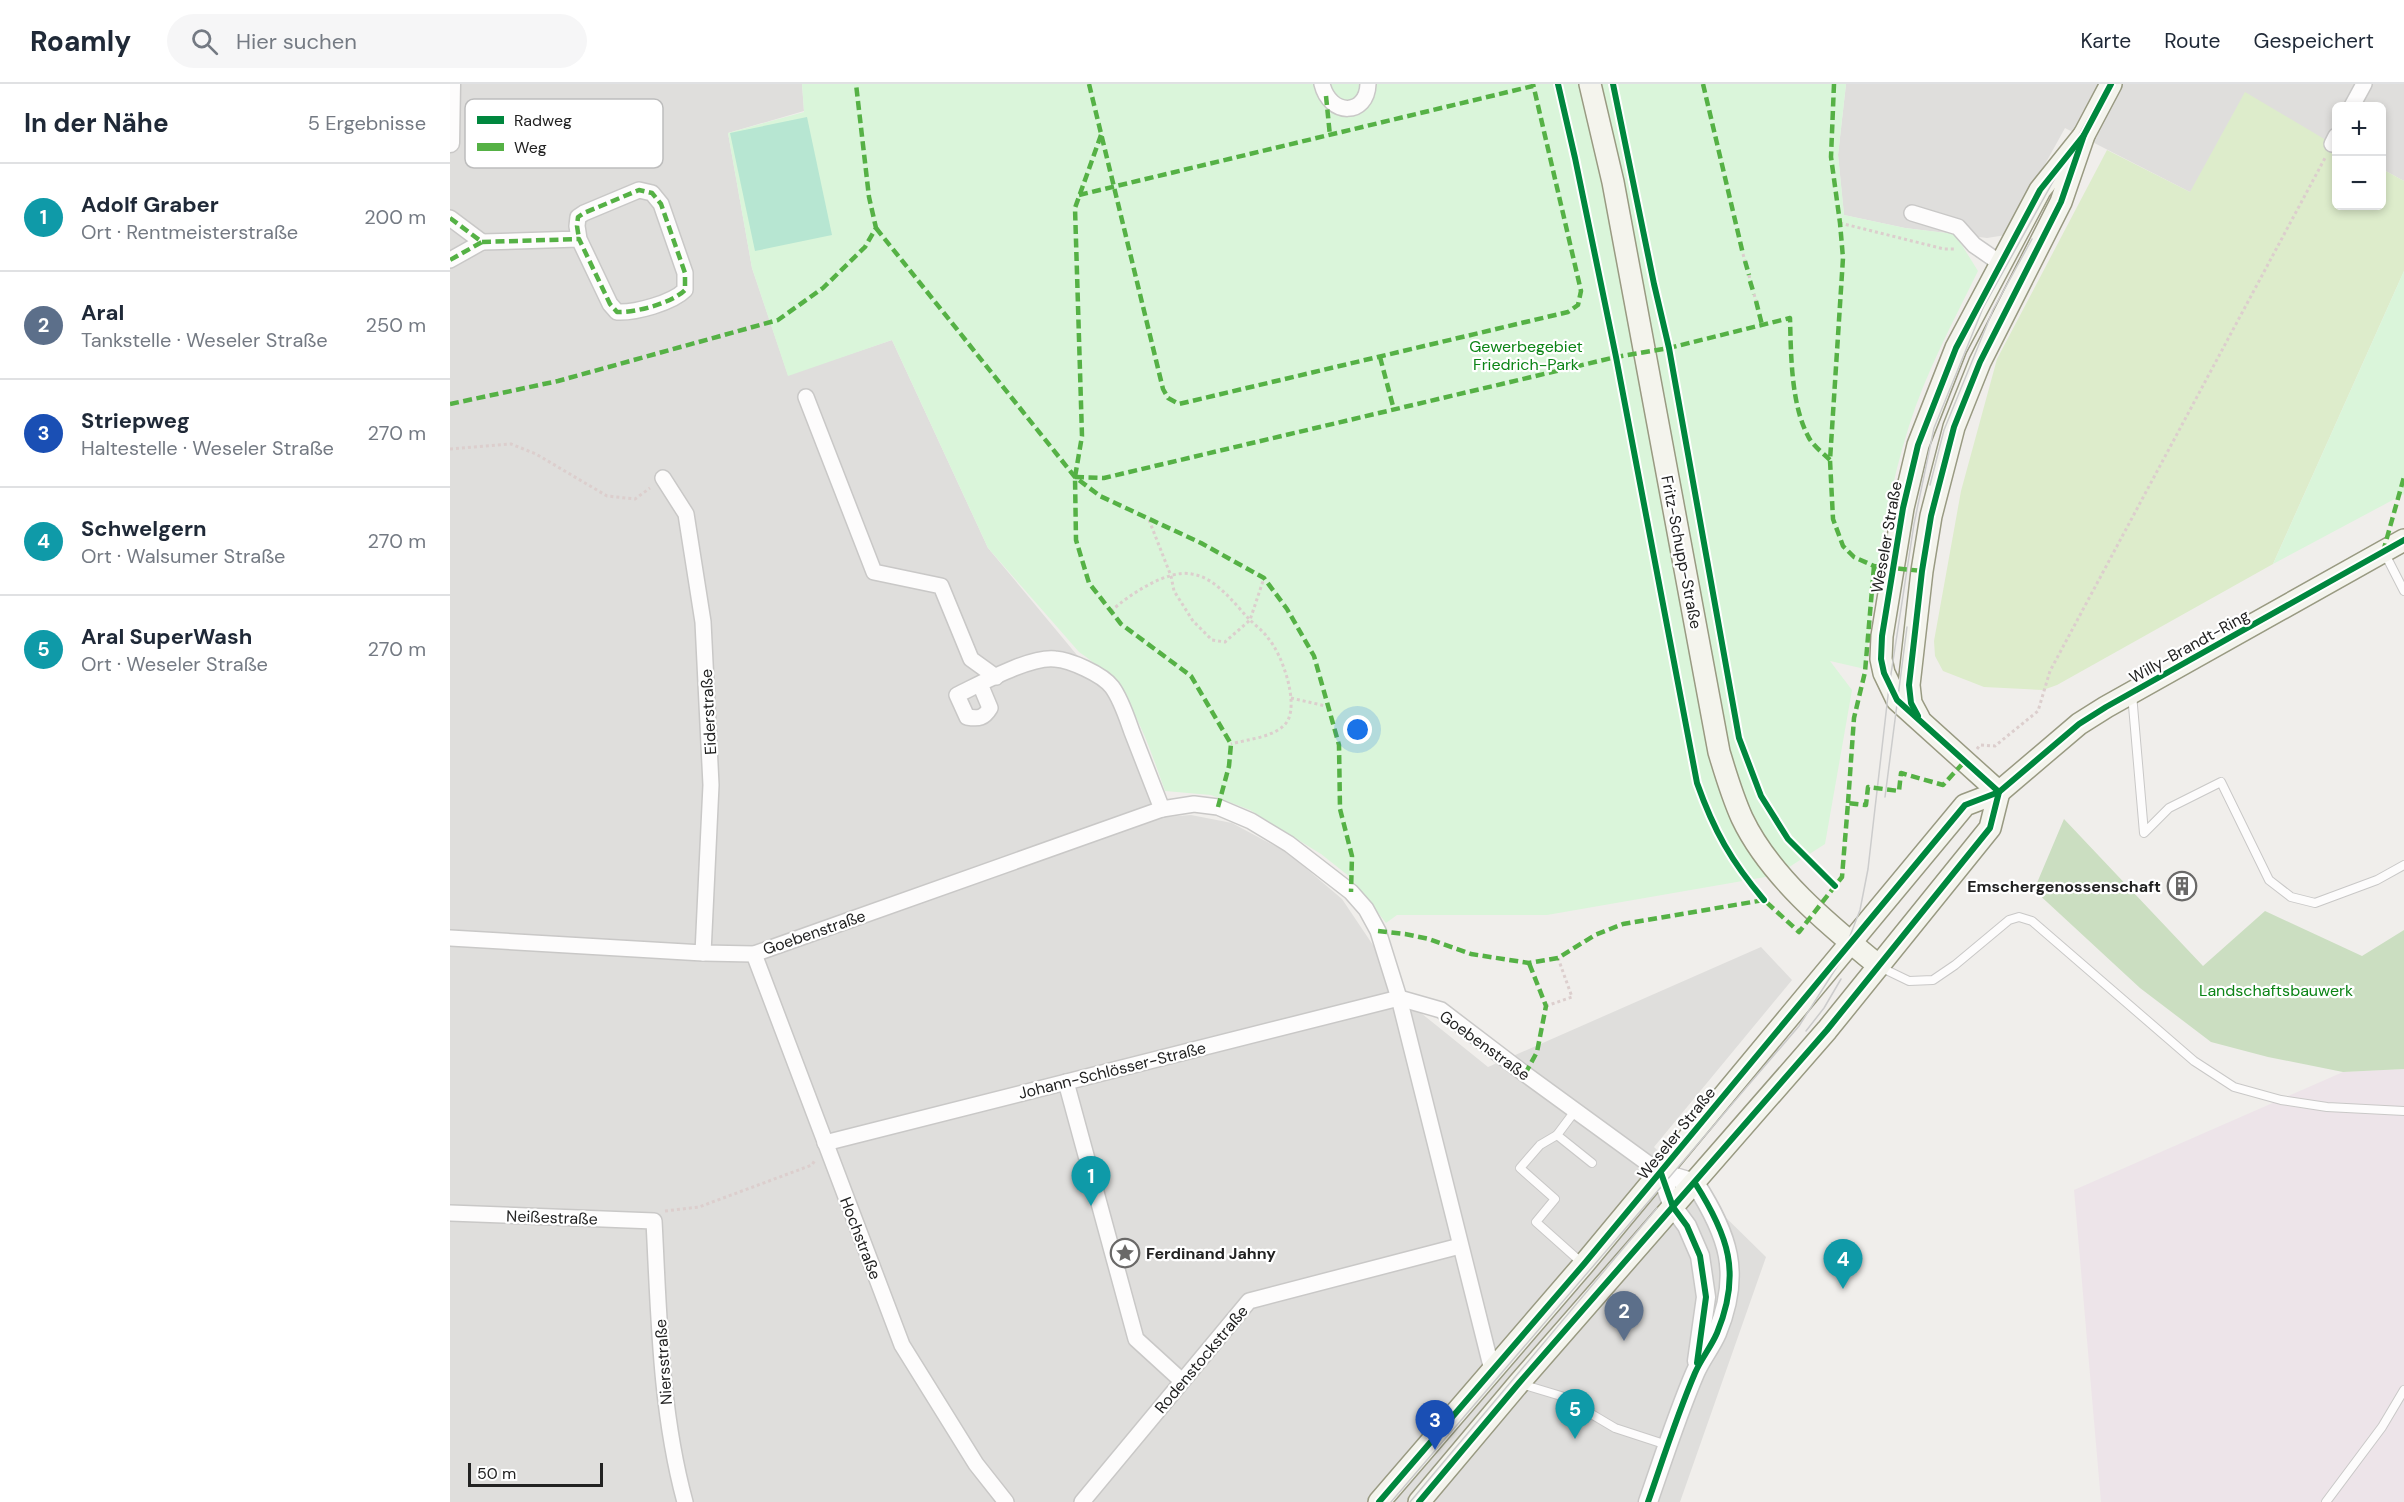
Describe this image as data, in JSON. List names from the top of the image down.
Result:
{
  "streets": {
    "main road": ["Weseler Straße", "Fritz-Schupp-Straße", "Willy-Brandt-Ring"],
    "street": [
      "Eiderstraße",
      "Goebenstraße",
      "Johann-Schlösser-Straße",
      "Neißestraße",
      "Hochstraße",
      "Rodenstockstraße",
      "Niersstraße"
    ]
  },
  "crossings": [
    ["Weseler Straße", "Fritz-Schupp-Straße"],
    ["Weseler Straße", "Willy-Brandt-Ring"],
    ["Weseler Straße", "Goebenstraße"],
    ["Eiderstraße", "Goebenstraße"],
    ["Goebenstraße", "Johann-Schlösser-Straße"],
    ["Goebenstraße", "Hochstraße"],
    ["Johann-Schlösser-Straße", "Hochstraße"],
    ["Neißestraße", "Niersstraße"]
  ],
  "parks": ["Gewerbegebiet Friedrich-Park", "Landschaftsbauwerk"],
  "places": {
    "building": ["Emschergenossenschaft"],
    "place": ["Ferdinand Jahny"]
  },
  "legend": ["Radweg", "Weg"],
  "scale_bar": "50 m",
  "page": {
    "header": "Roamly",
    "search": "Hier suchen",
    "nav": ["Karte", "Route", "Gespeichert"],
    "heading": ["In der Nähe", "5 Ergebnisse"],
    "map_buttons": ["+", "−"],
    "list": [
      {
        "mark": "1",
        "name": "Adolf Graber",
        "note": "Ort · Rentmeisterstraße",
        "value": "200 m"
      },
      {
        "mark": "2",
        "name": "Aral",
        "note": "Tankstelle · Weseler Straße",
        "value": "250 m"
      },
      {
        "mark": "3",
        "name": "Striepweg",
        "note": "Haltestelle · Weseler Straße",
        "value": "270 m"
      },
      {
        "mark": "4",
        "name": "Schwelgern",
        "note": "Ort · Walsumer Straße",
        "value": "270 m"
      },
      {
        "mark": "5",
        "name": "Aral SuperWash",
        "note": "Ort · Weseler Straße",
        "value": "270 m"
      }
    ],
    "pins": [
      "1",
      "4",
      "2",
      "5",
      "3"
    ],
    "scale": "50 m"
  }
}
